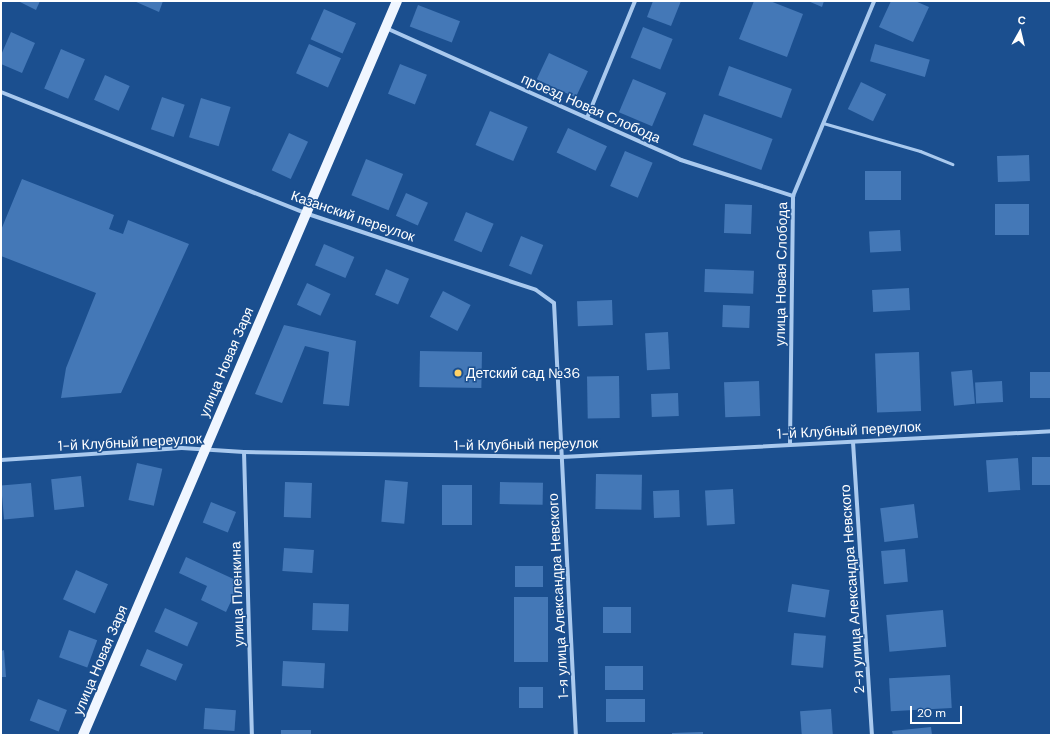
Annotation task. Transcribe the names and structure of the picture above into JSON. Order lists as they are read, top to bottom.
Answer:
{
  "streets": {
    "main road": ["улица Новая Заря"],
    "street": [
      "проезд Новая Слобода",
      "Казанский переулок",
      "улица Новая Слобода",
      "1-й Клубный переулок",
      "2-я улица Александра Невского",
      "улица Пленкина",
      "1-я улица Александра Невского"
    ]
  },
  "crossings": [
    ["проезд Новая Слобода", "улица Новая Слобода"],
    ["проезд Новая Слобода", "улица Новая Заря"],
    ["Казанский переулок", "улица Новая Заря"],
    ["Казанский переулок", "1-й Клубный переулок"],
    ["Казанский переулок", "1-я улица Александра Невского"],
    ["улица Новая Слобода", "1-й Клубный переулок"],
    ["улица Новая Заря", "1-й Клубный переулок"],
    ["1-й Клубный переулок", "2-я улица Александра Невского"],
    ["1-й Клубный переулок", "улица Пленкина"],
    ["1-й Клубный переулок", "1-я улица Александра Невского"]
  ],
  "places": ["Детский сад №36"],
  "scale_bar": "20 m",
  "north": "top"
}
